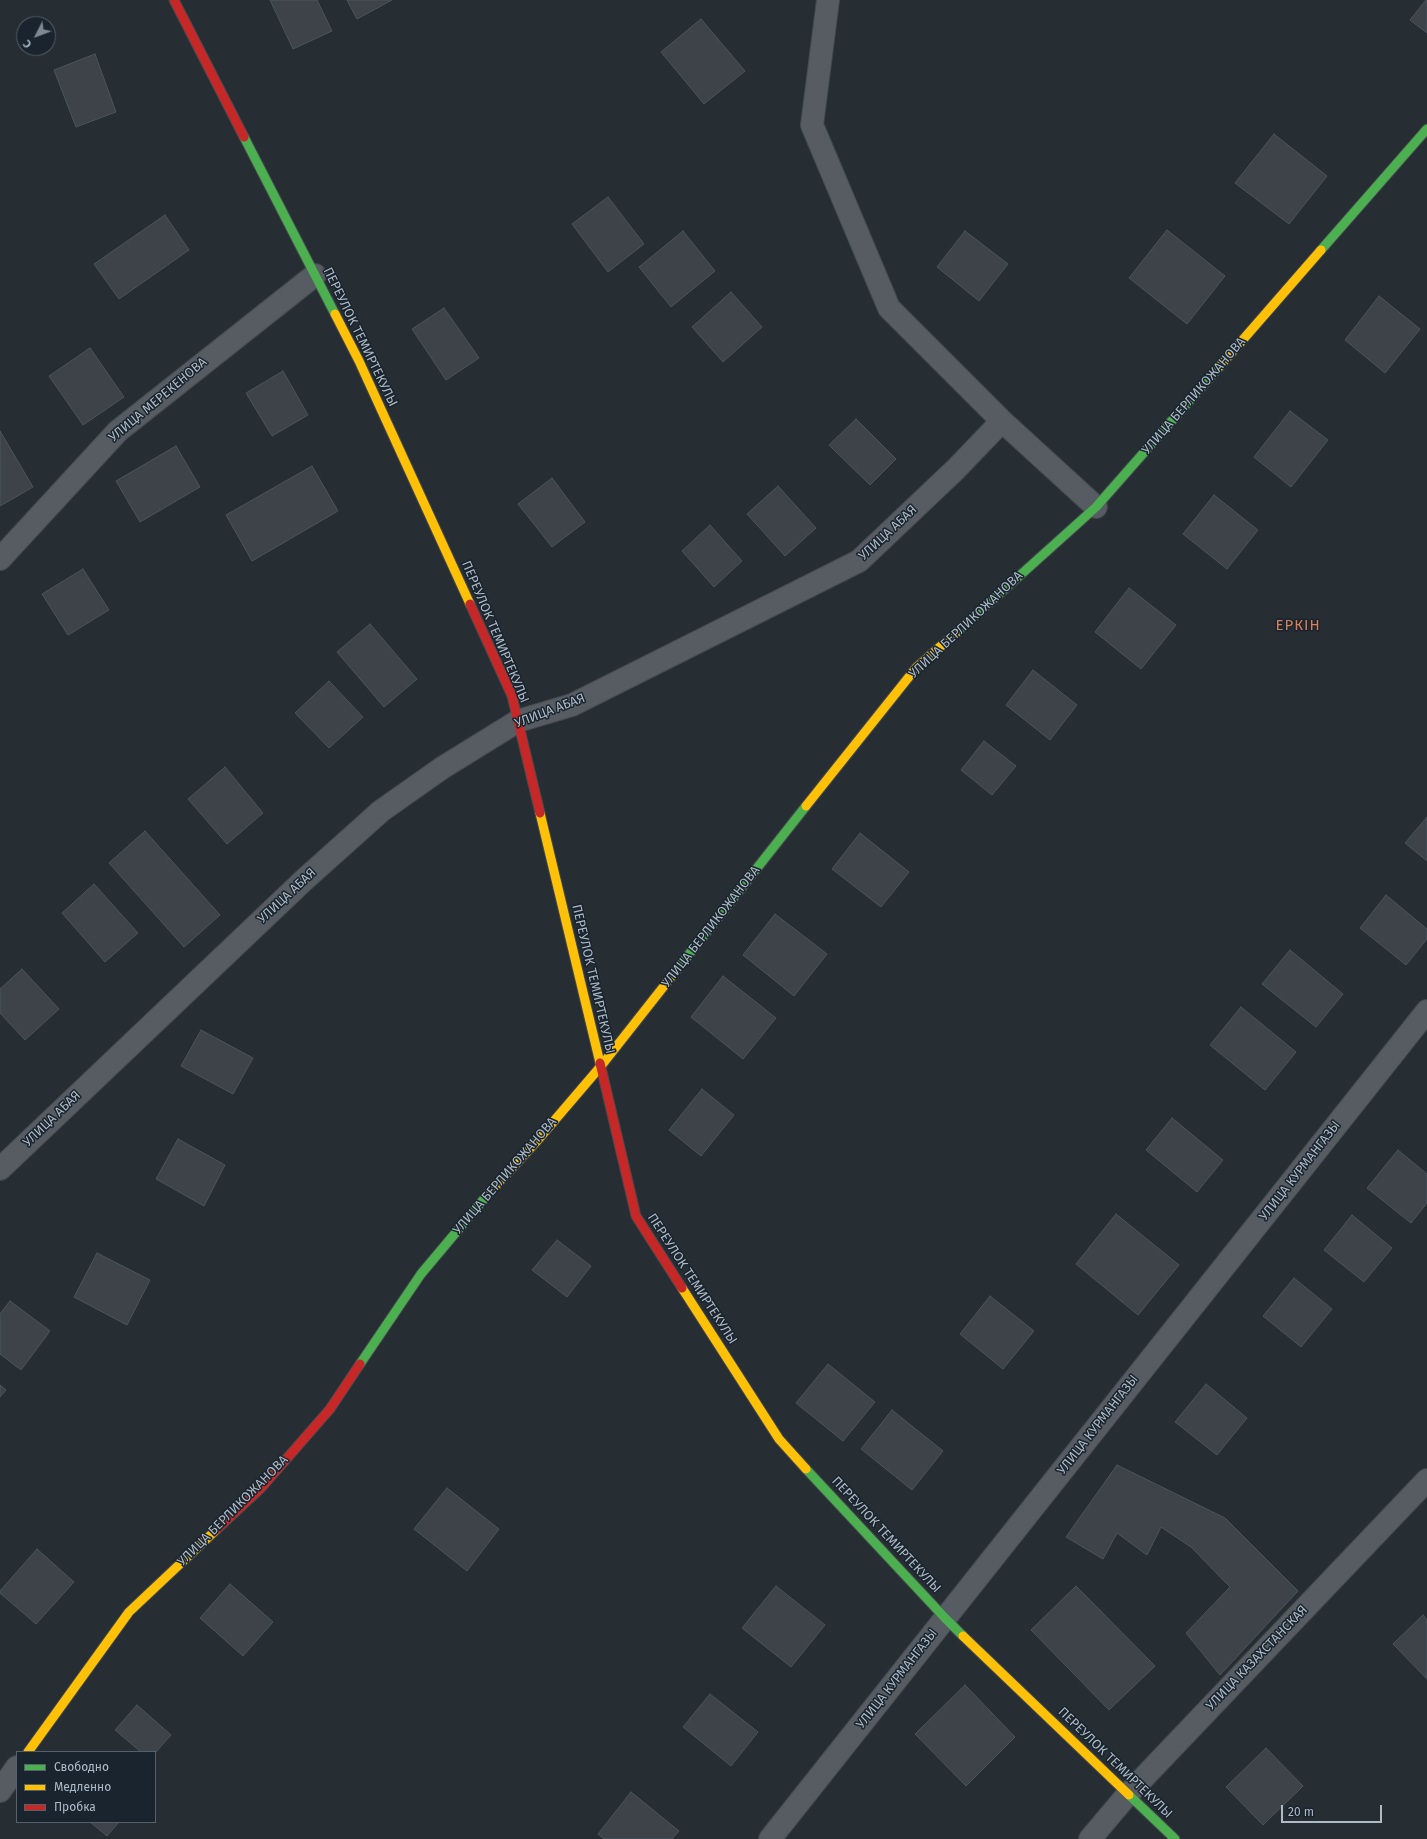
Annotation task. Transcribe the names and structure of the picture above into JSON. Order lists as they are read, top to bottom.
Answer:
{
  "streets": {
    "street": [
      "ПЕРЕУЛОК ТЕМИРТЕКУЛЫ",
      "УЛИЦА БЕРЛИКОЖАНОВА",
      "УЛИЦА МЕРЕКЕНОВА",
      "УЛИЦА АБАЯ",
      "УЛИЦА КУРМАНГАЗЫ",
      "УЛИЦА КАЗАХСТАНСКАЯ"
    ]
  },
  "crossings": [
    ["ПЕРЕУЛОК ТЕМИРТЕКУЛЫ", "УЛИЦА БЕРЛИКОЖАНОВА"],
    ["ПЕРЕУЛОК ТЕМИРТЕКУЛЫ", "УЛИЦА МЕРЕКЕНОВА"],
    ["ПЕРЕУЛОК ТЕМИРТЕКУЛЫ", "УЛИЦА АБАЯ"],
    ["ПЕРЕУЛОК ТЕМИРТЕКУЛЫ", "УЛИЦА КУРМАНГАЗЫ"],
    ["ПЕРЕУЛОК ТЕМИРТЕКУЛЫ", "УЛИЦА КАЗАХСТАНСКАЯ"]
  ],
  "districts": ["ЕРКІН"],
  "legend": ["Свободно", "Медленно", "Пробка"],
  "scale_bar": "20 m",
  "north": "bottom left"
}
